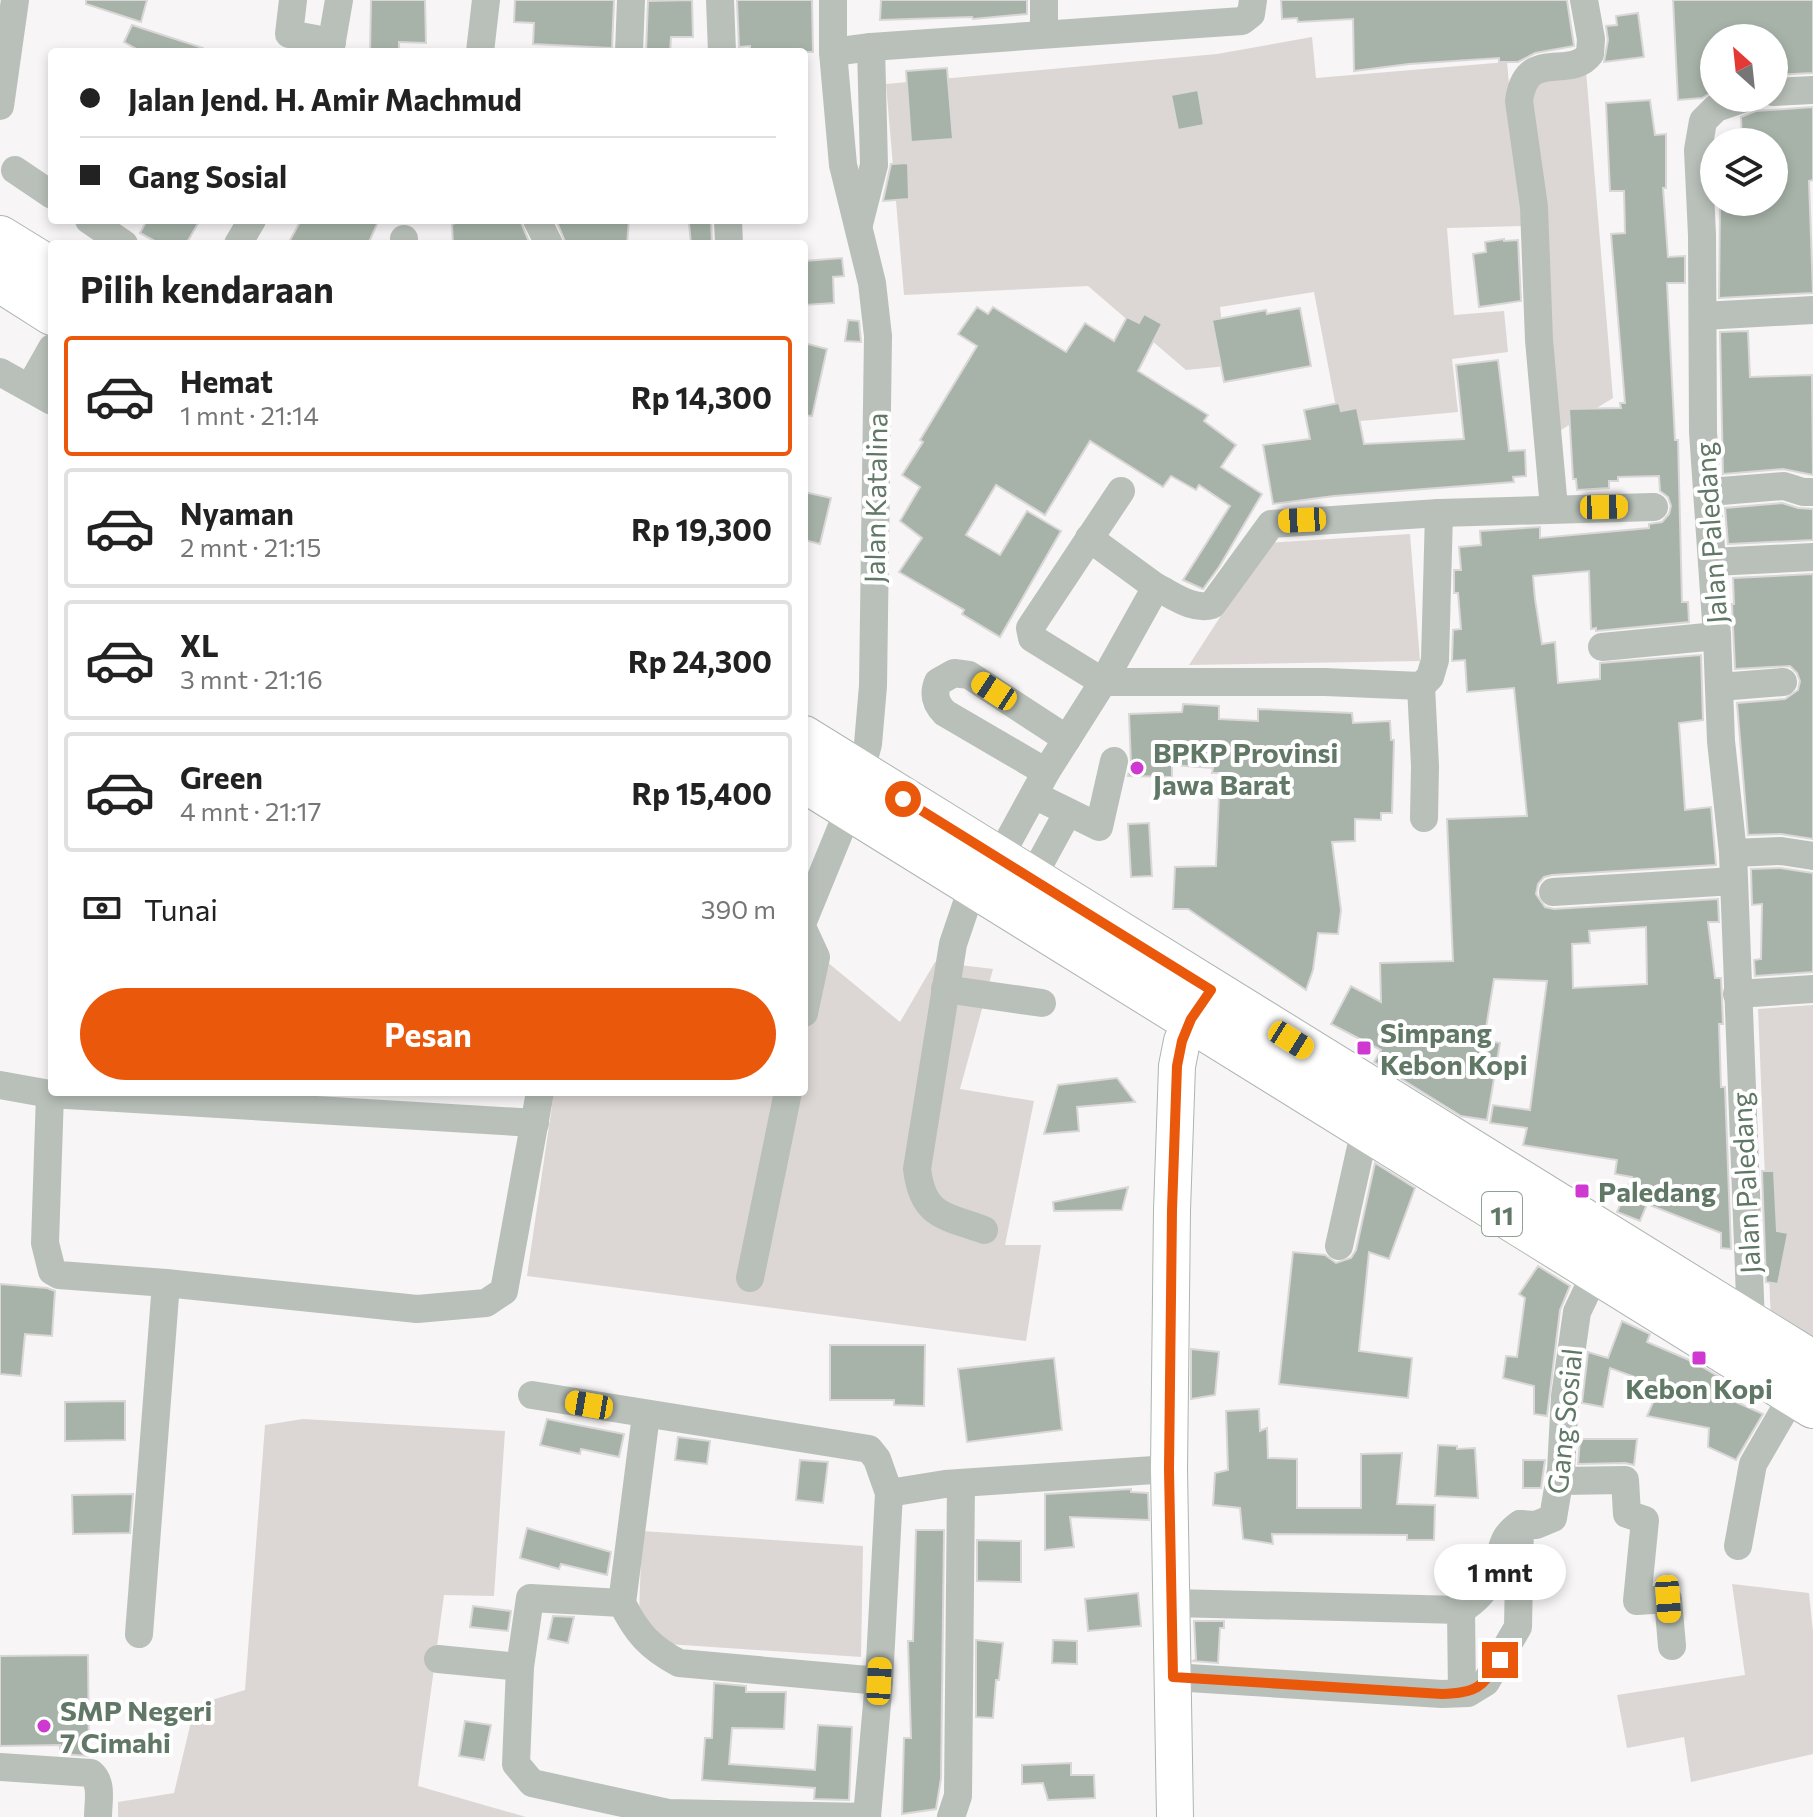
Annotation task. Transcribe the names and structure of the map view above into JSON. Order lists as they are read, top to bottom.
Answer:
{
  "streets": {
    "highway": ["11"],
    "street": ["Jalan Katalina", "Jalan Paledang", "Gang Sosial"]
  },
  "crossings": [
    ["Jalan Katalina", "11"],
    ["Jalan Paledang", "11"],
    ["11", "Gang Sosial"]
  ],
  "places": {
    "other": ["BPKP Provinsi Jawa Barat", "SMP Negeri 7 Cimahi"],
    "transit": ["Simpang Kebon Kopi", "Paledang", "Kebon Kopi"]
  },
  "north": "top left",
  "page": {
    "banner": ["Jalan Jend. H. Amir Machmud", "Gang Sosial"],
    "heading": "Pilih kendaraan",
    "list": [
      {
        "name": "Hemat",
        "note": "1 mnt · 21:14",
        "value": "Rp 14,300"
      },
      {
        "name": "Nyaman",
        "note": "2 mnt · 21:15",
        "value": "Rp 19,300"
      },
      {
        "name": "XL",
        "note": "3 mnt · 21:16",
        "value": "Rp 24,300"
      },
      {
        "name": "Green",
        "note": "4 mnt · 21:17",
        "value": "Rp 15,400"
      }
    ],
    "pay": ["Tunai", "390 m"],
    "buttons": "Pesan",
    "bubble": "1 mnt"
  }
}
